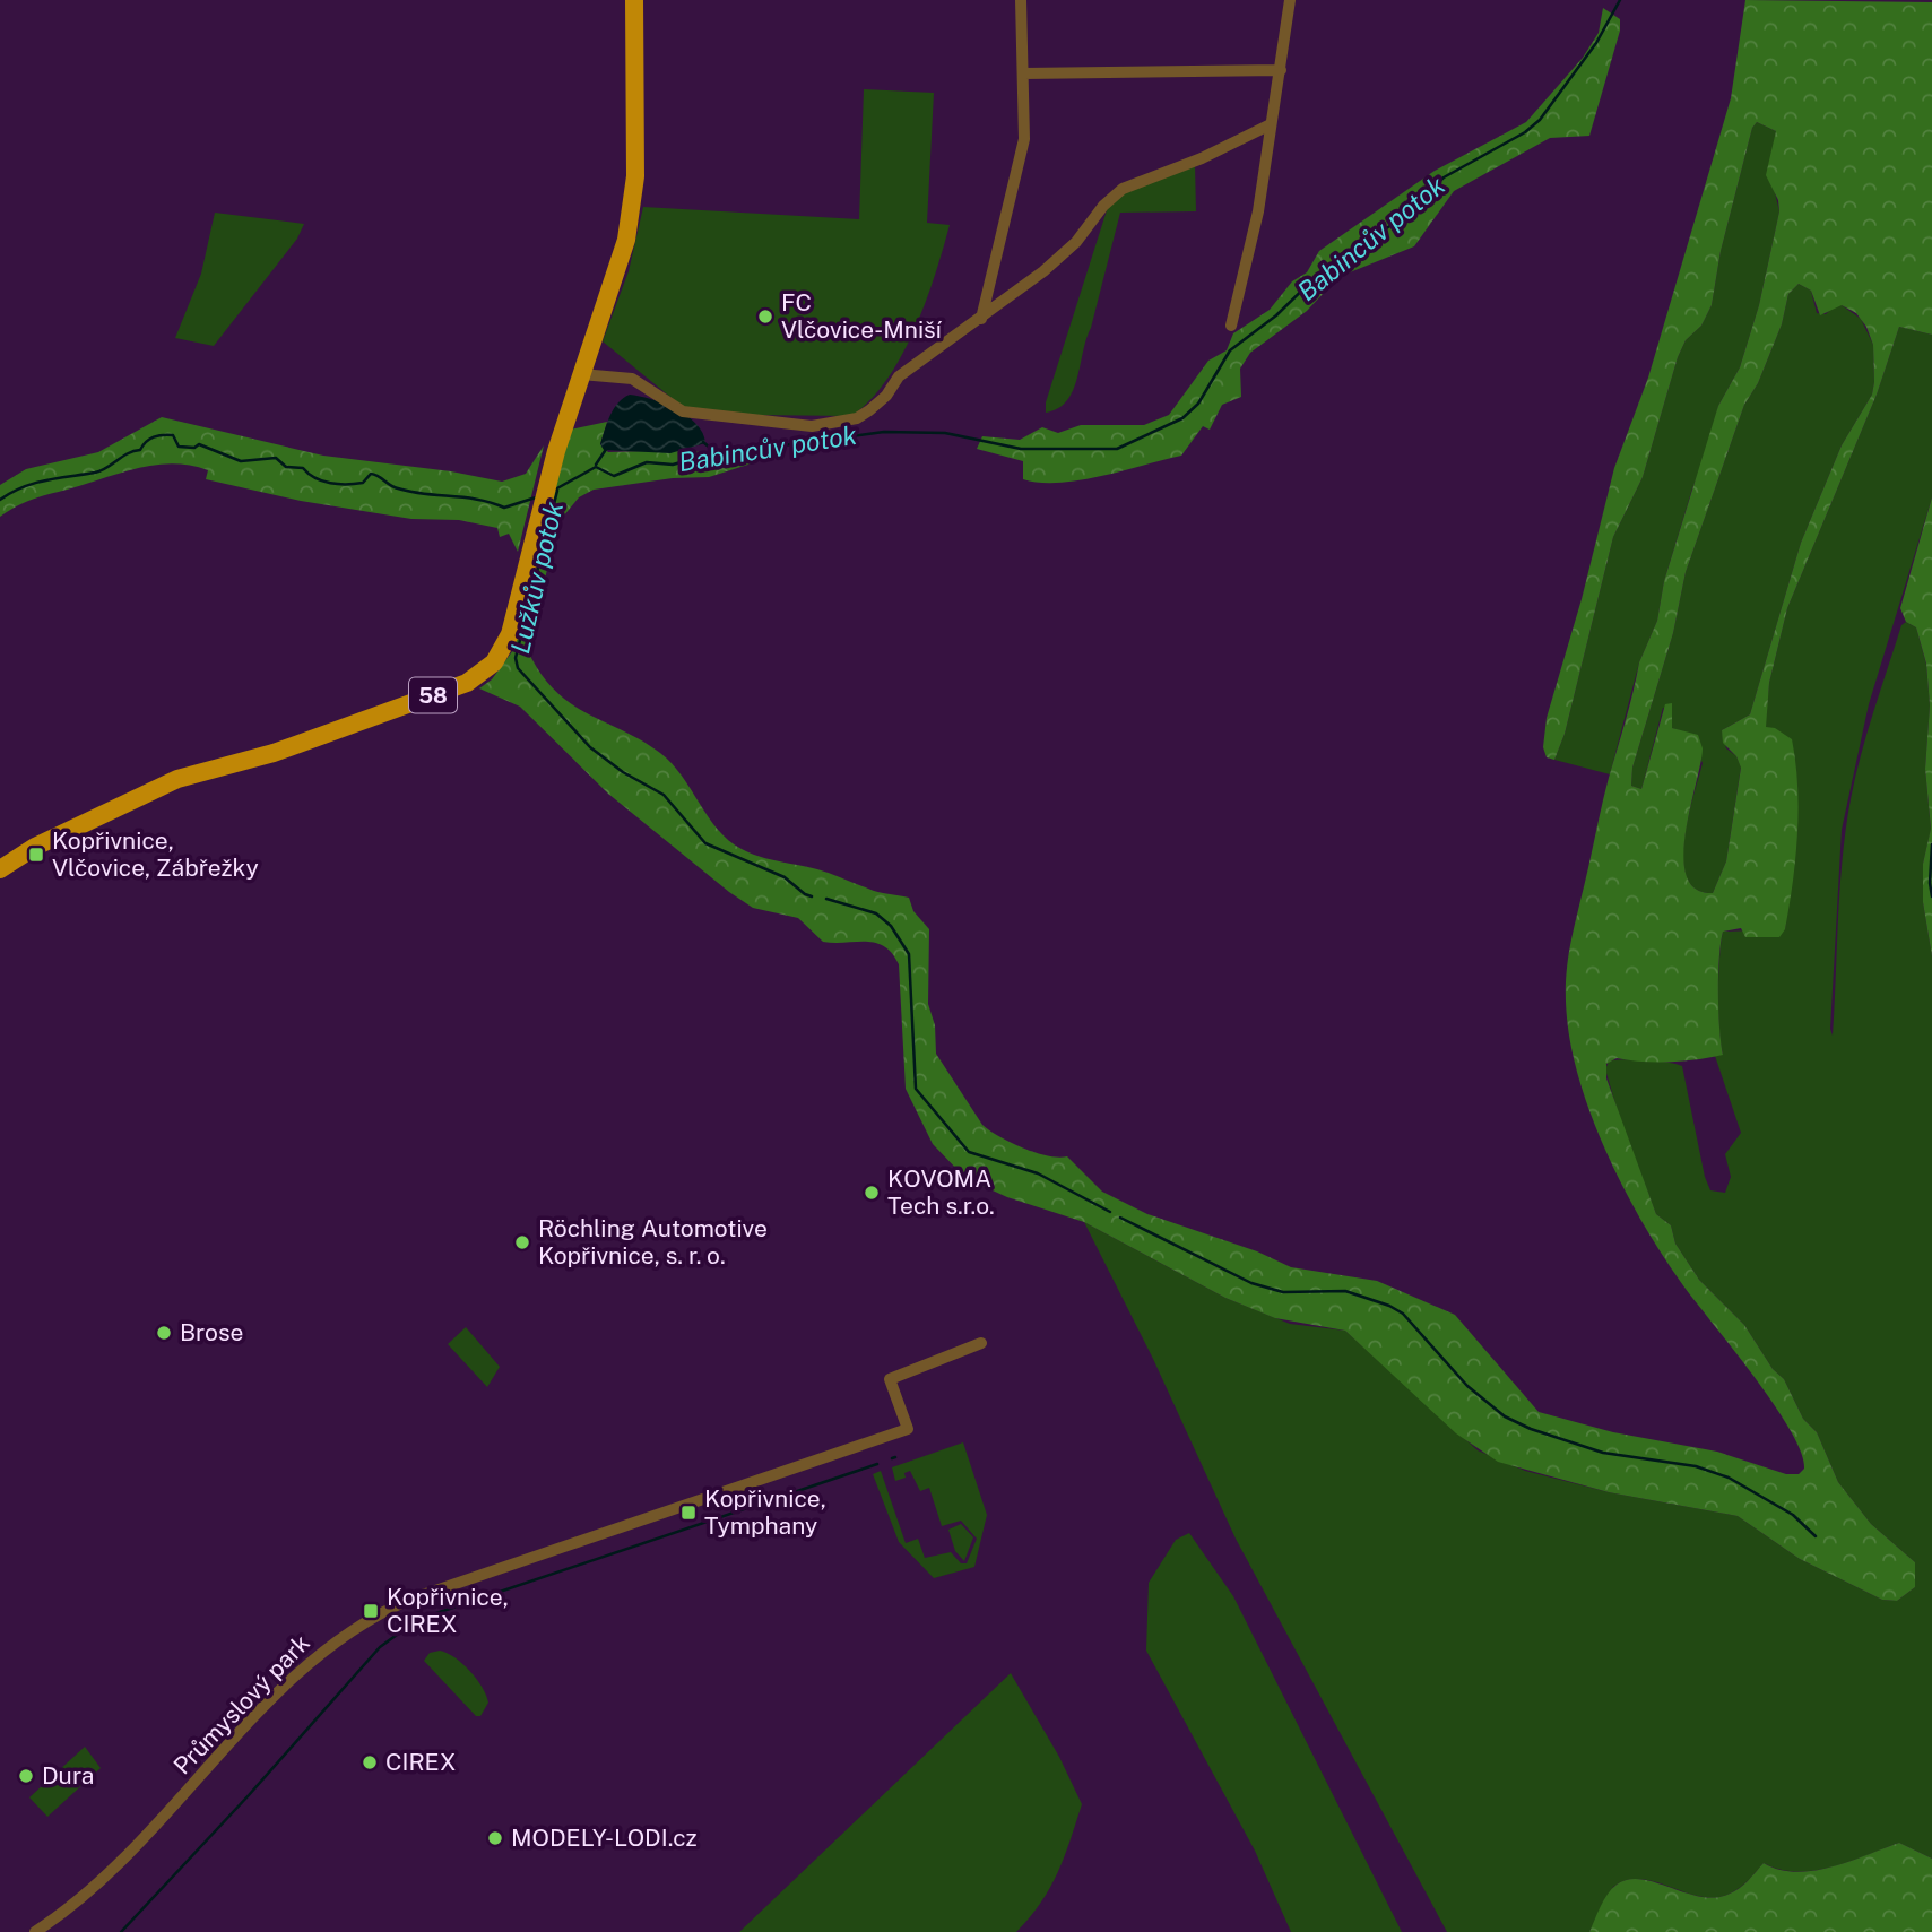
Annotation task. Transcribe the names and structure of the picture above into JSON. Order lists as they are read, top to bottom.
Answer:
{
  "streets": {
    "main road": ["58"],
    "street": ["Průmyslový park"]
  },
  "water": ["Babincův potok", "Lužkův potok"],
  "places": {
    "other": [
      "FC Vlčovice-Mniší",
      "KOVOMA Tech s.r.o.",
      "Röchling Automotive Kopřivnice, s. r. o.",
      "Brose",
      "CIREX",
      "Dura",
      "MODELY-LODI.cz"
    ],
    "transit": ["Kopřivnice, Vlčovice, Zábřežky", "Kopřivnice, Tymphany", "Kopřivnice, CIREX"]
  }
}
